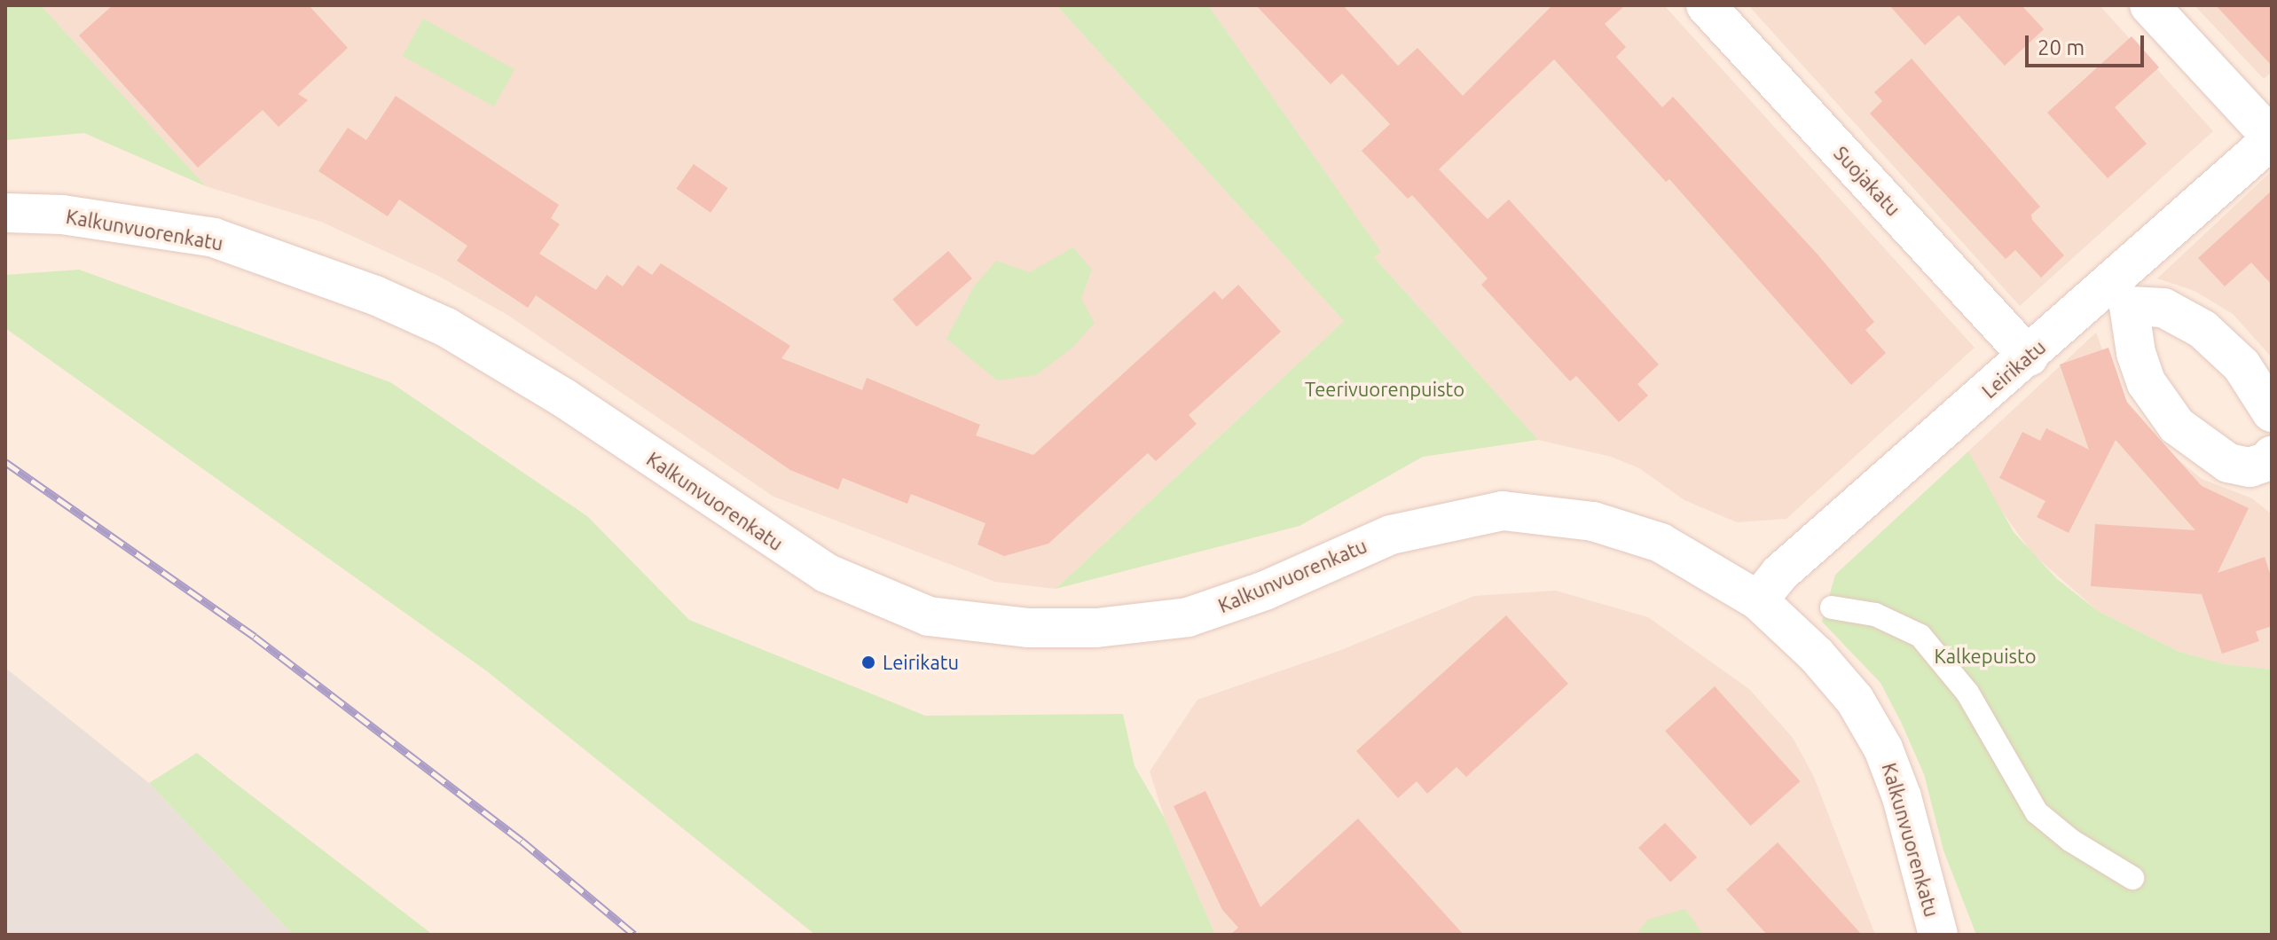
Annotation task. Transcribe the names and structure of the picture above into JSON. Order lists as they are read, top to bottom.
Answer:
{
  "streets": {
    "street": ["Suojakatu", "Kalkunvuorenkatu", "Leirikatu"]
  },
  "crossings": [
    ["Suojakatu", "Leirikatu"],
    ["Kalkunvuorenkatu", "Leirikatu"]
  ],
  "parks": ["Teerivuorenpuisto", "Kalkepuisto"],
  "places": ["Leirikatu"],
  "scale_bar": "20 m"
}
